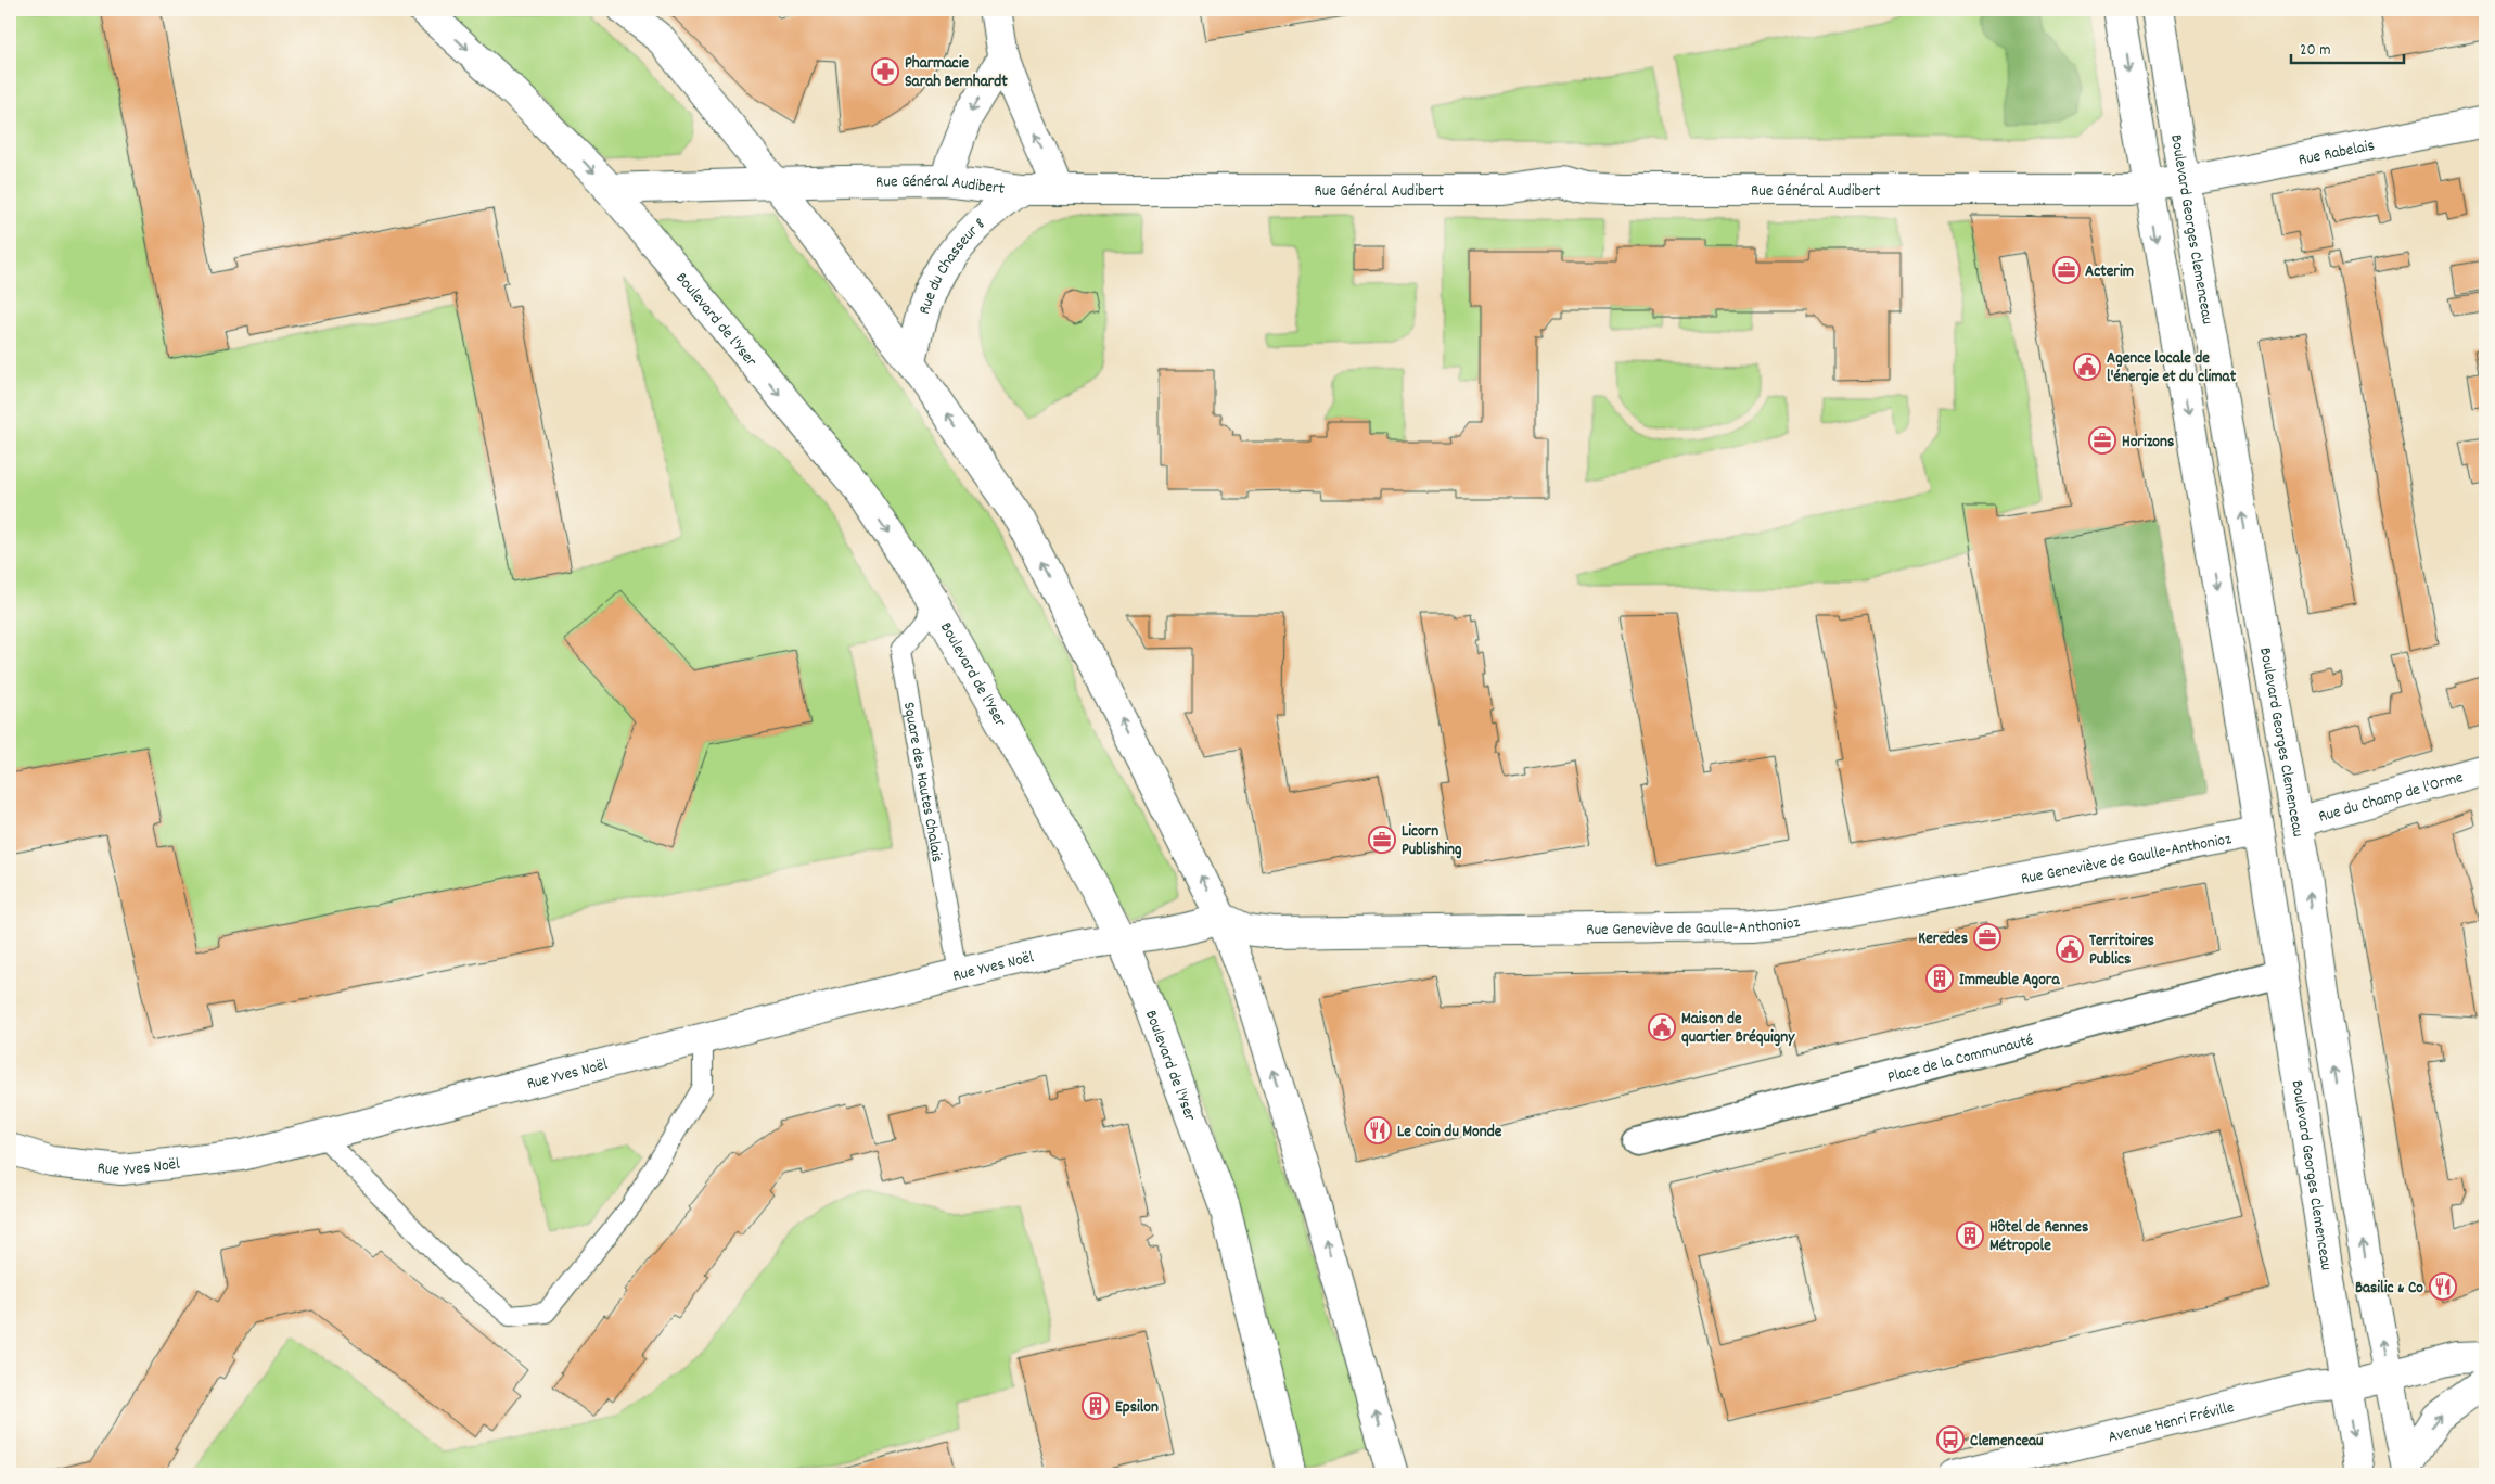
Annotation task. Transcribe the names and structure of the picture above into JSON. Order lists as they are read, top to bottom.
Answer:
{
  "streets": {
    "main road": [
      "Rue Rabelais",
      "Rue Général Audibert",
      "Boulevard Georges Clemenceau",
      "Rue du Chasseur 8",
      "Boulevard de l'Yser",
      "Rue du Champ de l'Orme",
      "Rue Geneviève de Gaulle-Anthonioz",
      "Rue Yves Noël",
      "Avenue Henri Fréville"
    ],
    "street": ["Place de la Communauté"],
    "lane": ["Square des Hautes Chalais"]
  },
  "crossings": [
    ["Rue Rabelais", "Rue Général Audibert"],
    ["Rue Rabelais", "Boulevard Georges Clemenceau"],
    ["Rue Général Audibert", "Boulevard Georges Clemenceau"],
    ["Rue Général Audibert", "Rue du Chasseur 8"],
    ["Rue Général Audibert", "Boulevard de l'Yser"],
    ["Boulevard Georges Clemenceau", "Rue du Champ de l'Orme"],
    ["Boulevard Georges Clemenceau", "Rue Geneviève de Gaulle-Anthonioz"],
    ["Boulevard Georges Clemenceau", "Place de la Communauté"],
    ["Boulevard Georges Clemenceau", "Avenue Henri Fréville"],
    ["Boulevard de l'Yser", "Square des Hautes Chalais"],
    ["Boulevard de l'Yser", "Rue Yves Noël"],
    ["Square des Hautes Chalais", "Rue Yves Noël"]
  ],
  "places": {
    "pharmacy": ["Pharmacie Sarah Bernhardt"],
    "office": [
      "Acterim",
      "Horizons",
      "Licorn Publishing",
      "Keredes"
    ],
    "public building": ["Agence locale de l'énergie et du climat", "Territoires Publics", "Maison de quartier Bréquigny"],
    "building": ["Immeuble Agora", "Hôtel de Rennes Métropole", "Epsilon"],
    "restaurant": ["Le Coin du Monde", "Basilic & Co"],
    "bus stop": ["Clemenceau"]
  },
  "scale_bar": "20 m"
}
